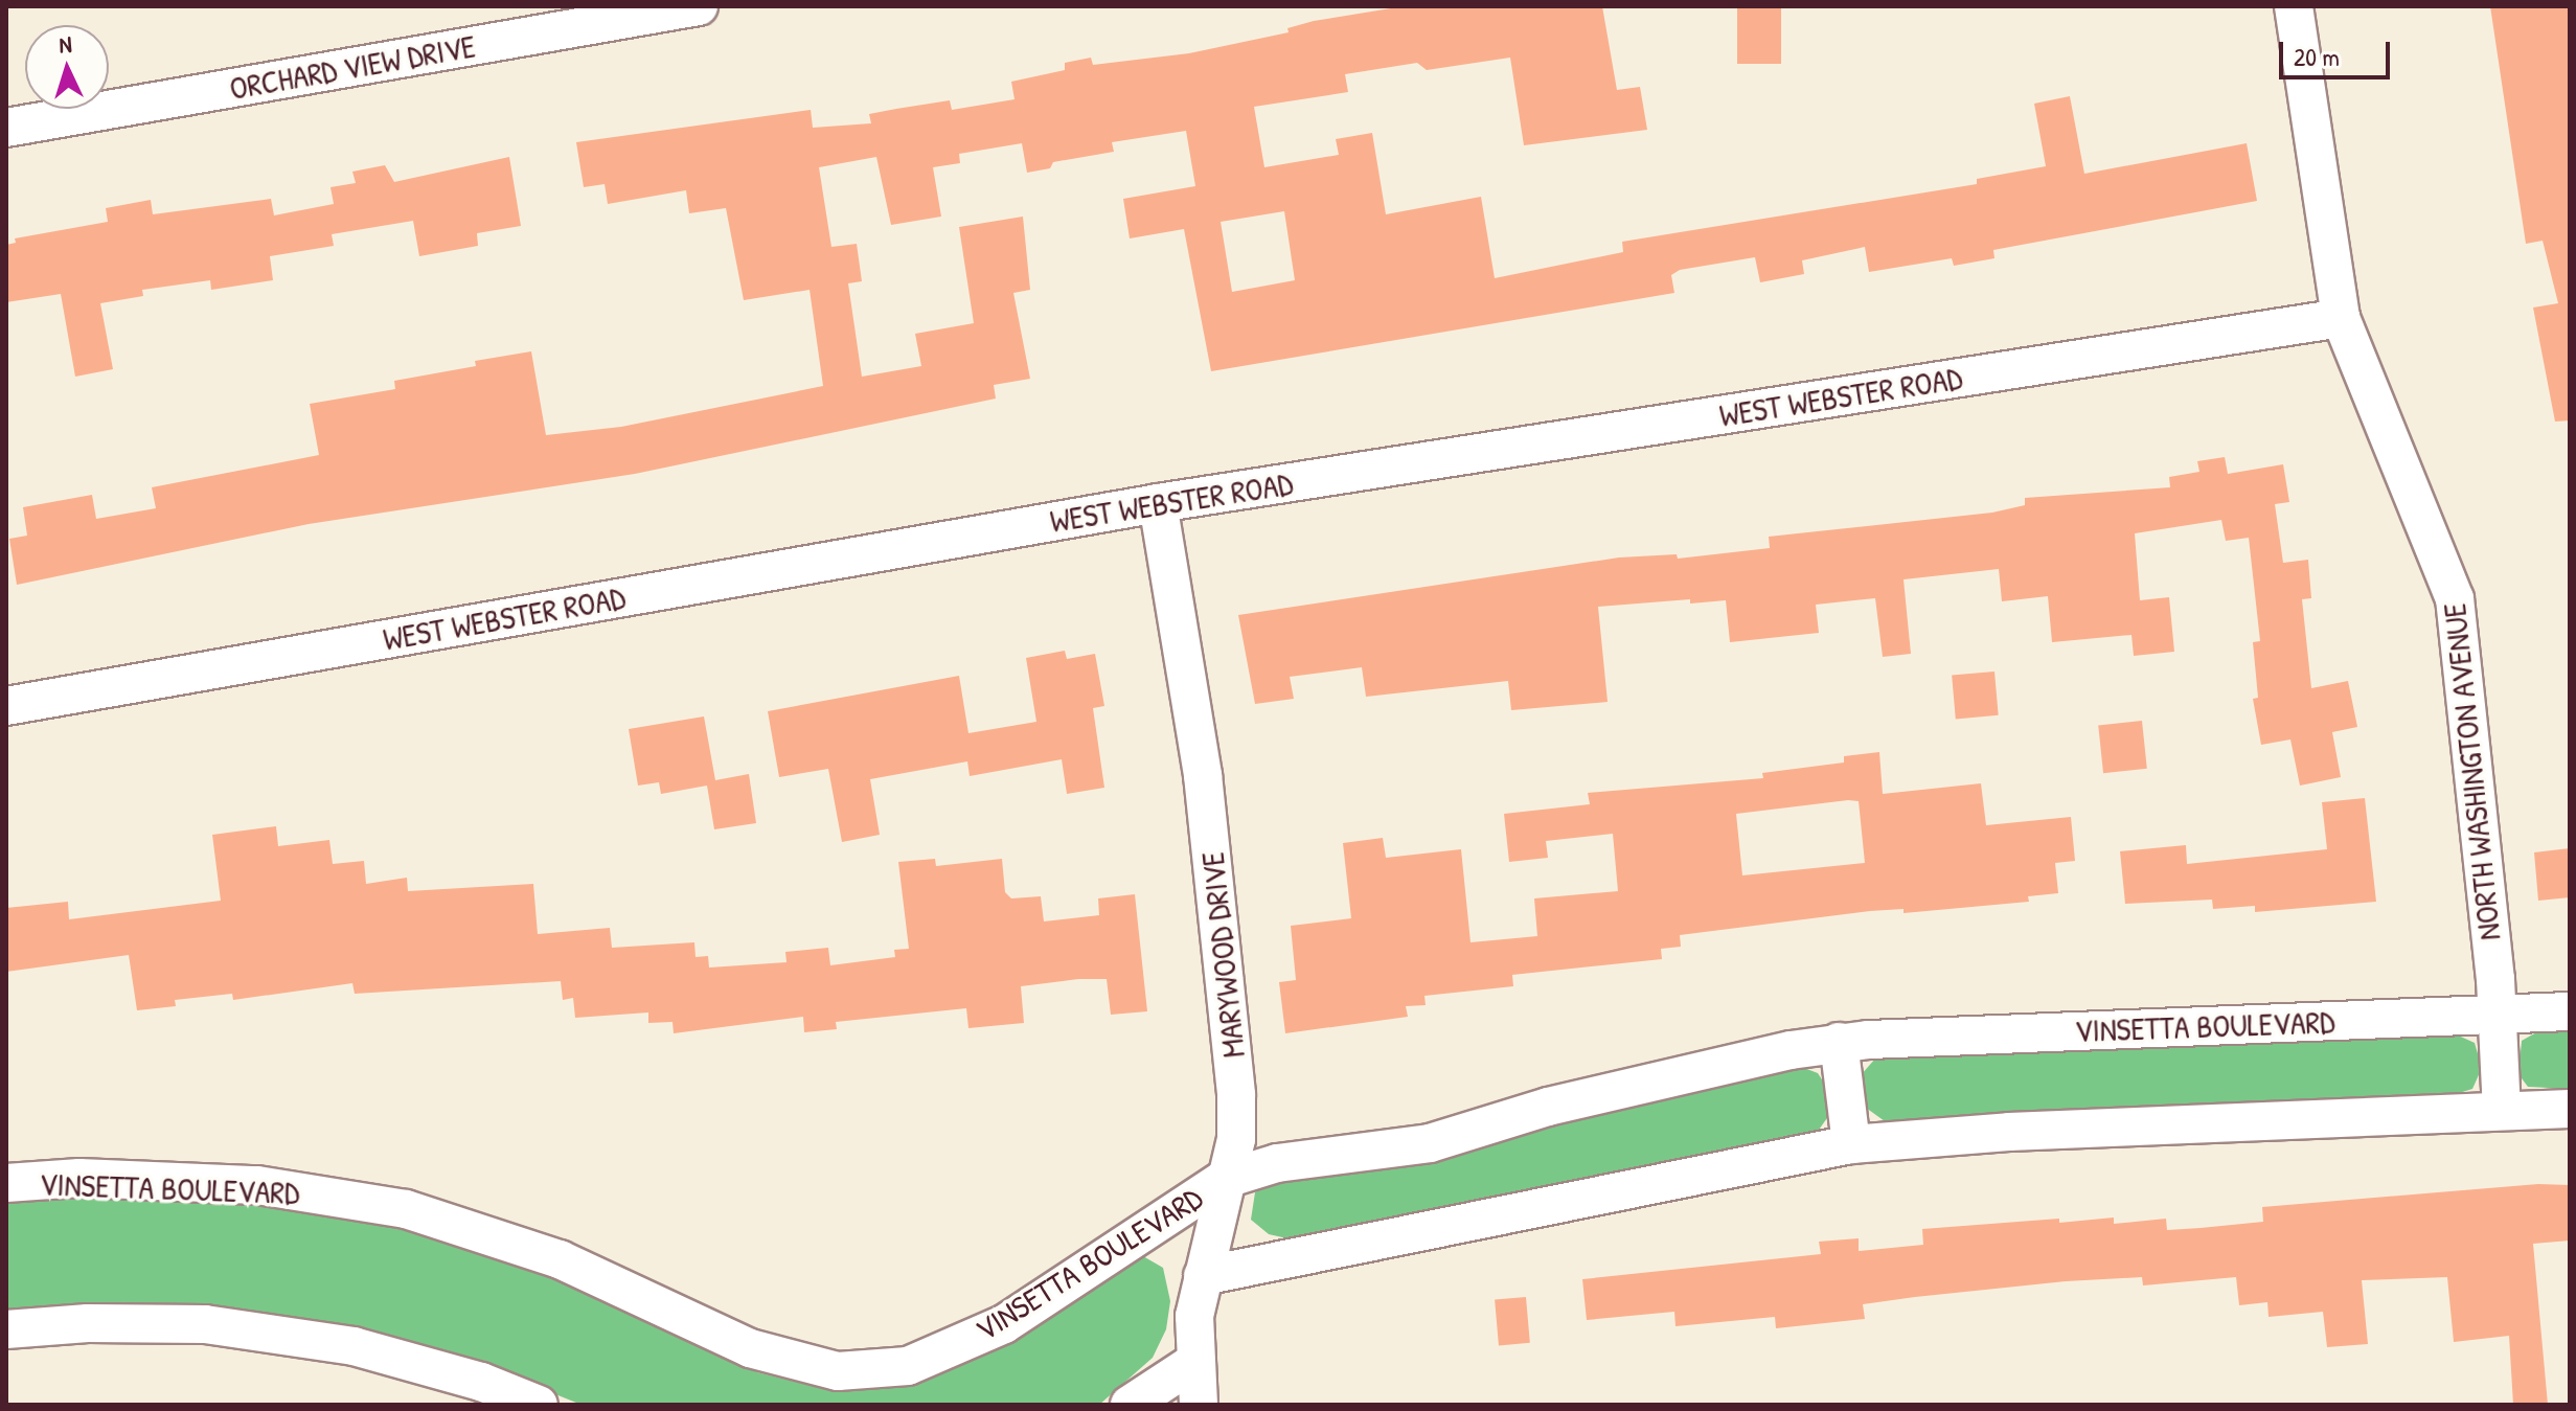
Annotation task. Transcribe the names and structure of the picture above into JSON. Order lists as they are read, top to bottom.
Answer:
{
  "streets": {
    "street": [
      "ORCHARD VIEW DRIVE",
      "WEST WEBSTER ROAD",
      "NORTH WASHINGTON AVENUE",
      "MARYWOOD DRIVE",
      "VINSETTA BOULEVARD"
    ]
  },
  "crossings": [
    ["WEST WEBSTER ROAD", "NORTH WASHINGTON AVENUE"],
    ["WEST WEBSTER ROAD", "MARYWOOD DRIVE"],
    ["NORTH WASHINGTON AVENUE", "VINSETTA BOULEVARD"],
    ["MARYWOOD DRIVE", "VINSETTA BOULEVARD"]
  ],
  "scale_bar": "20 m",
  "north": "top"
}
